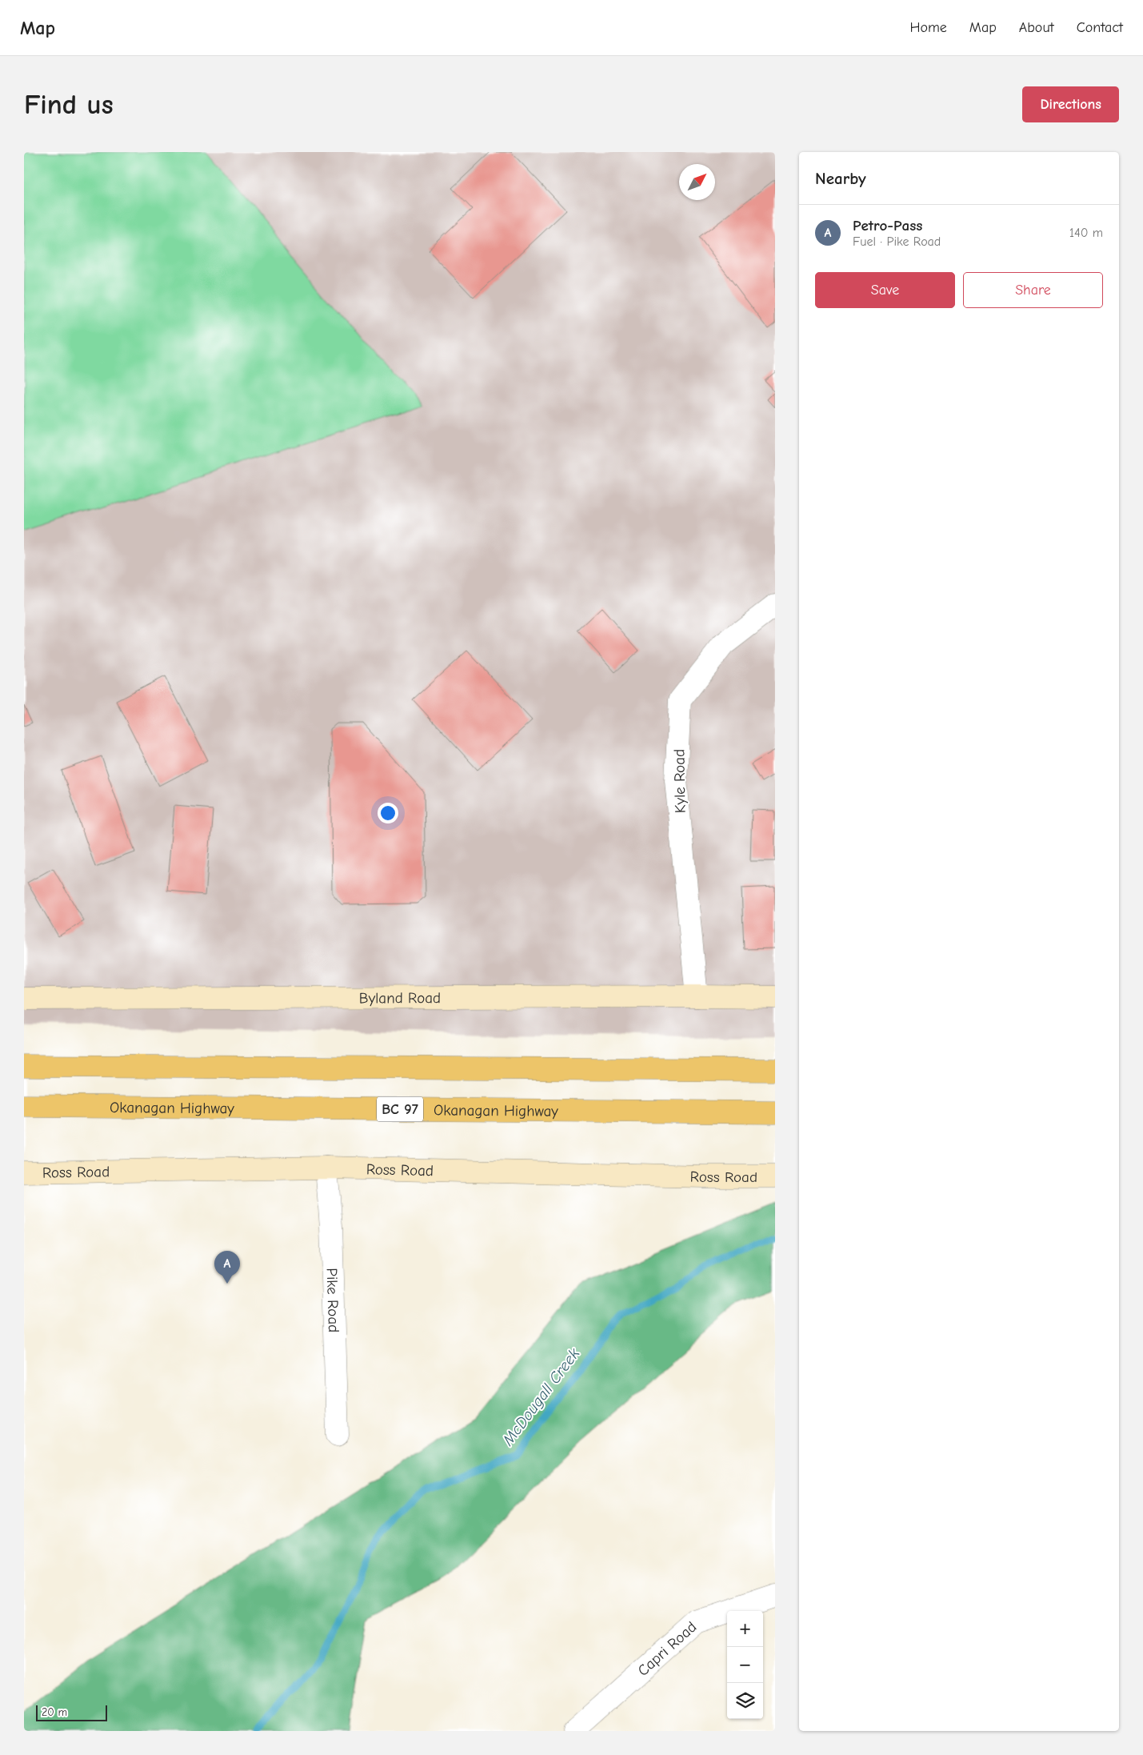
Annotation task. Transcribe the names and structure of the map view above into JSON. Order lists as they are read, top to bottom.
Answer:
{
  "streets": {
    "highway": ["Okanagan Highway", "BC 97"],
    "street": [
      "Kyle Road",
      "Byland Road",
      "Ross Road",
      "Pike Road",
      "Capri Road"
    ]
  },
  "crossings": [
    ["Kyle Road", "Byland Road"],
    ["Ross Road", "Pike Road"]
  ],
  "water": ["McDougall Creek"],
  "scale_bar": "20 m",
  "north": "top right",
  "page": {
    "header": "Map",
    "nav": [
      "Home",
      "Map",
      "About",
      "Contact"
    ],
    "buttons": [
      "Directions",
      ["Save", "Share"]
    ],
    "title": "Find us",
    "heading": "Nearby",
    "list": [
      {
        "mark": "A",
        "name": "Petro-Pass",
        "note": "Fuel · Pike Road",
        "value": "140 m"
      }
    ],
    "pins": "A",
    "map_buttons": ["+", "−"],
    "scale": "20 m"
  }
}
